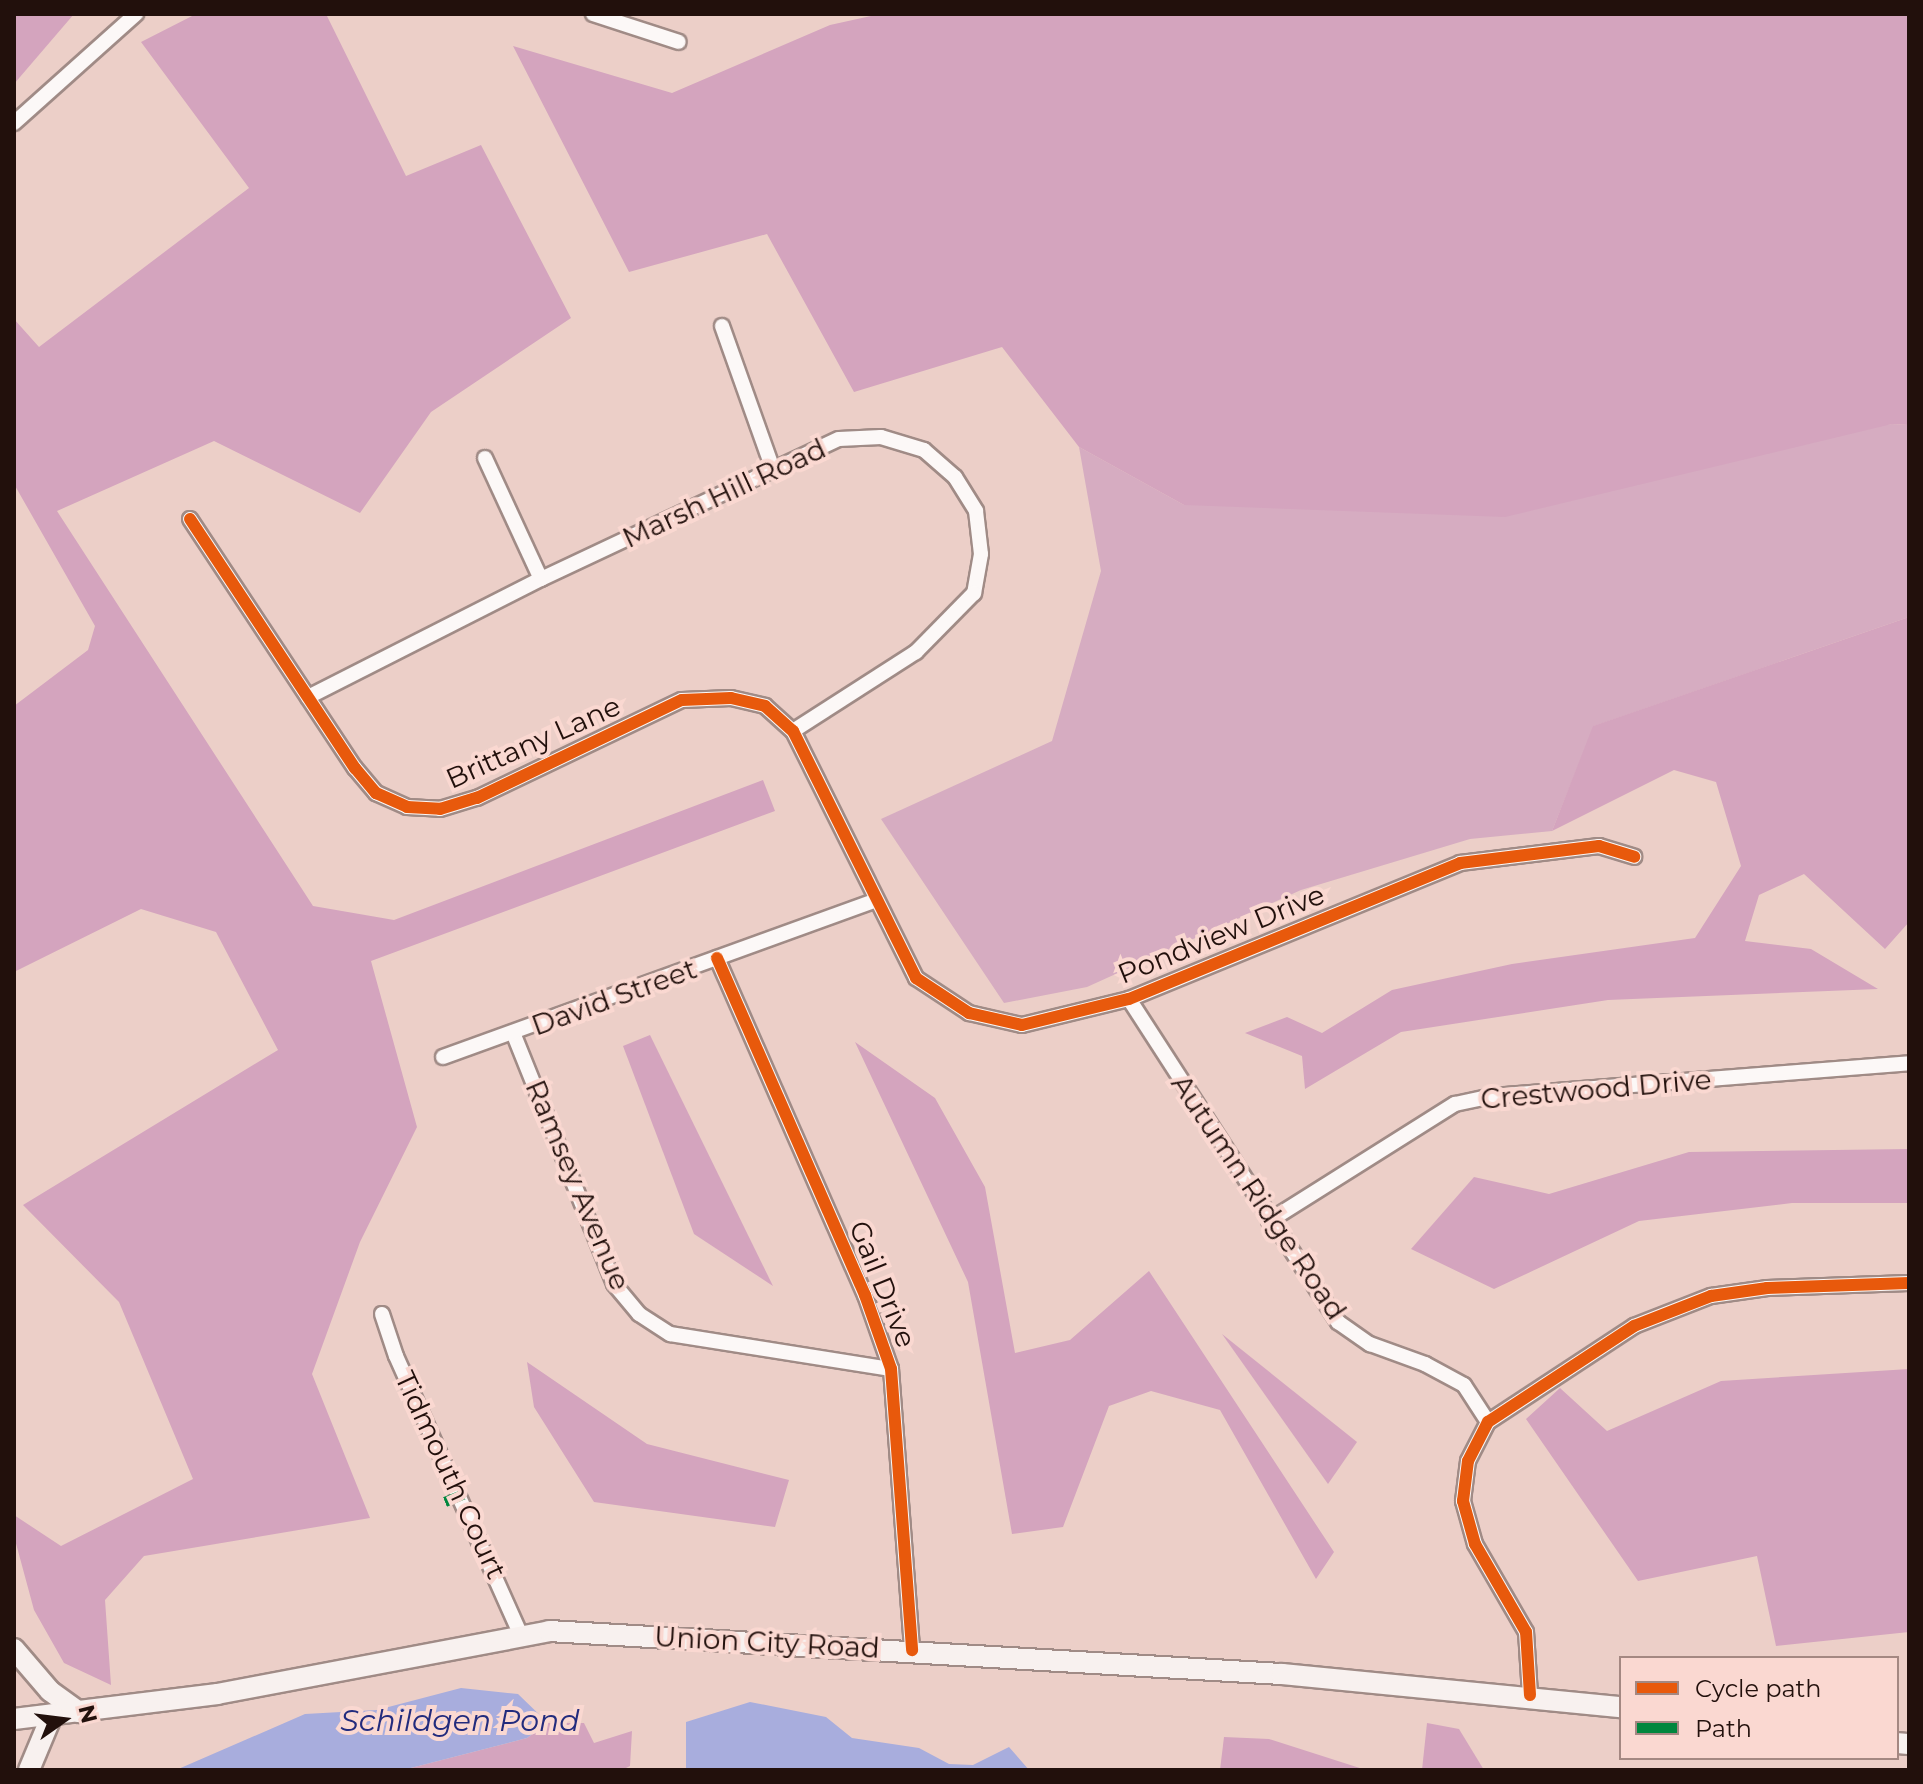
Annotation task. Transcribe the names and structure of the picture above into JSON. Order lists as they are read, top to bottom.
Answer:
{
  "streets": {
    "main road": ["Union City Road"],
    "street": [
      "Marsh Hill Road",
      "Brittany Lane",
      "Pondview Drive",
      "David Street",
      "Crestwood Drive",
      "Ramsey Avenue",
      "Autumn Ridge Road",
      "Gail Drive",
      "Tidmouth Court"
    ]
  },
  "crossings": [
    ["Marsh Hill Road", "Brittany Lane"],
    ["Brittany Lane", "Pondview Drive"],
    ["Brittany Lane", "David Street"],
    ["Pondview Drive", "David Street"],
    ["Pondview Drive", "Autumn Ridge Road"],
    ["David Street", "Ramsey Avenue"],
    ["David Street", "Gail Drive"],
    ["Crestwood Drive", "Autumn Ridge Road"],
    ["Ramsey Avenue", "Gail Drive"],
    ["Gail Drive", "Union City Road"],
    ["Tidmouth Court", "Union City Road"]
  ],
  "water": ["Schildgen Pond"],
  "legend": ["Cycle path", "Path"],
  "north": "right"
}
